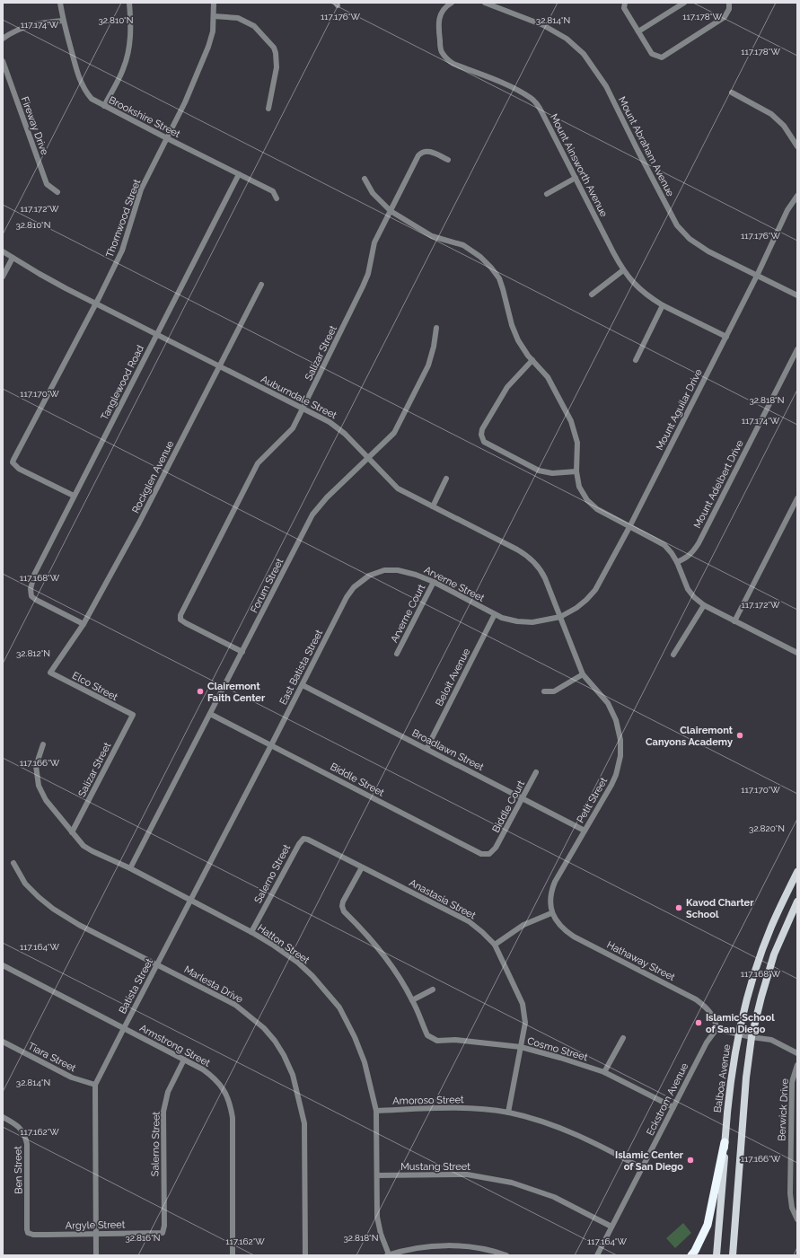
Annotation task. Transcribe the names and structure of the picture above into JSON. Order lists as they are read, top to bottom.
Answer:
{
  "streets": {
    "main road": ["Balboa Avenue"],
    "street": [
      "Brookshire Street",
      "Fireway Drive",
      "Mount Abraham Avenue",
      "Mount Ainsworth Avenue",
      "Thornwood Street",
      "Salizar Street",
      "Tanglewood Road",
      "Auburndale Street",
      "Mount Aguilar Drive",
      "Rockglen Avenue",
      "Mount Adelbert Drive",
      "Arverne Street",
      "Forum Street",
      "Arverne Court",
      "East Batista Street",
      "Beloit Avenue",
      "Elco Street",
      "Broadlawn Street",
      "Biddle Street",
      "Petit Street",
      "Biddle Court",
      "Salerno Street",
      "Anastasia Street",
      "Hatton Street",
      "Hathaway Street",
      "Marlesta Drive",
      "Batista Street",
      "Armstrong Street",
      "Cosmo Street",
      "Tiara Street",
      "Eckstrom Avenue",
      "Amoroso Street",
      "Berwick Drive",
      "Mustang Street",
      "Ben Street",
      "Argyle Street"
    ]
  },
  "crossings": [
    ["Brookshire Street", "Thornwood Street"],
    ["Brookshire Street", "Tanglewood Road"],
    ["Mount Abraham Avenue", "Mount Aguilar Drive"],
    ["Mount Ainsworth Avenue", "Mount Aguilar Drive"],
    ["Thornwood Street", "Tanglewood Road"],
    ["Thornwood Street", "Auburndale Street"],
    ["Salizar Street", "Auburndale Street"],
    ["Salizar Street", "Forum Street"],
    ["Salizar Street", "Elco Street"],
    ["Salizar Street", "Hatton Street"],
    ["Tanglewood Road", "Auburndale Street"],
    ["Tanglewood Road", "Rockglen Avenue"],
    ["Auburndale Street", "Mount Aguilar Drive"],
    ["Auburndale Street", "Rockglen Avenue"],
    ["Auburndale Street", "Arverne Street"],
    ["Auburndale Street", "Forum Street"],
    ["Auburndale Street", "Petit Street"],
    ["Mount Aguilar Drive", "Arverne Street"],
    ["Mount Aguilar Drive", "Petit Street"],
    ["Rockglen Avenue", "Elco Street"],
    ["Arverne Street", "Arverne Court"],
    ["Arverne Street", "East Batista Street"],
    ["Arverne Street", "Beloit Avenue"],
    ["Arverne Street", "Petit Street"],
    ["Forum Street", "Biddle Street"],
    ["Forum Street", "Hatton Street"],
    ["East Batista Street", "Broadlawn Street"],
    ["East Batista Street", "Biddle Street"],
    ["East Batista Street", "Batista Street"],
    ["Beloit Avenue", "Broadlawn Street"],
    ["Broadlawn Street", "Petit Street"],
    ["Broadlawn Street", "Biddle Court"],
    ["Biddle Street", "Biddle Court"],
    ["Biddle Street", "Batista Street"],
    ["Petit Street", "Hathaway Street"],
    ["Salerno Street", "Anastasia Street"],
    ["Salerno Street", "Hatton Street"],
    ["Salerno Street", "Armstrong Street"],
    ["Salerno Street", "Argyle Street"],
    ["Anastasia Street", "Cosmo Street"],
    ["Anastasia Street", "Amoroso Street"],
    ["Hatton Street", "Batista Street"],
    ["Hatton Street", "Amoroso Street"],
    ["Hatton Street", "Mustang Street"],
    ["Hathaway Street", "Eckstrom Avenue"],
    ["Marlesta Drive", "Batista Street"],
    ["Batista Street", "Armstrong Street"],
    ["Batista Street", "Tiara Street"],
    ["Batista Street", "Argyle Street"],
    ["Cosmo Street", "Eckstrom Avenue"],
    ["Eckstrom Avenue", "Amoroso Street"],
    ["Eckstrom Avenue", "Mustang Street"],
    ["Ben Street", "Argyle Street"]
  ],
  "places": [
    "Clairemont Faith Center",
    "Clairemont Canyons Academy",
    "Kavod Charter School",
    "Islamic School of San Diego",
    "Islamic Center of San Diego"
  ],
  "coordinates": [
    "117.176°W",
    "117.178°W",
    "32.810°N",
    "32.814°N",
    "117.174°W",
    "117.172°W",
    "117.170°W",
    "32.818°N",
    "117.168°W",
    "32.812°N",
    "117.166°W",
    "32.820°N",
    "117.164°W",
    "117.162°W",
    "32.816°N"
  ]
}
